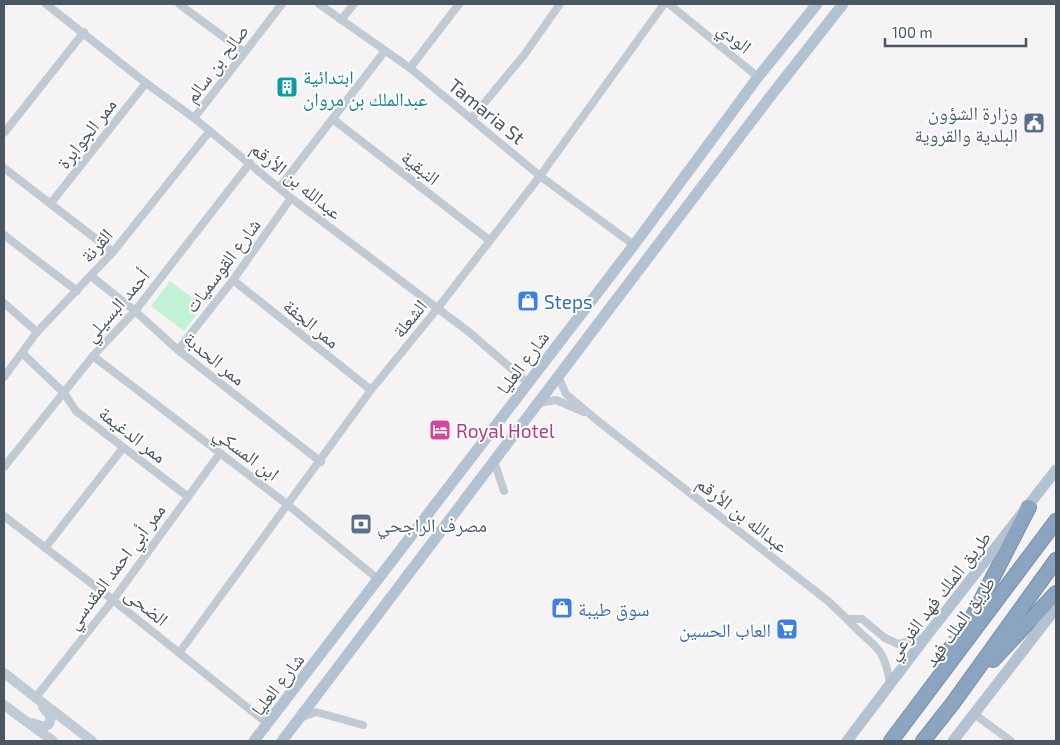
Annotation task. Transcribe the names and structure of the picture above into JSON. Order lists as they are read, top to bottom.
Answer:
{
  "streets": {
    "highway": ["طريق الملك فهد"],
    "main road": ["شارع العليا", "طريق الملك فهد الفرعي"],
    "street": [
      "الودي",
      "صالح بن سالم",
      "Tamaria St",
      "ممر الجوابرة",
      "النبقية",
      "عبدالله بن الأرقم",
      "القرنة",
      "شارع القوسميات",
      "أحمد البسيلي",
      "الشعلة",
      "ممر الجفة",
      "ممر الحدبة",
      "ممر الدغيمة",
      "ابن المسكي",
      "ممر أبي احمد المقدسي",
      "الضحى"
    ]
  },
  "crossings": [
    ["الودي", "شارع العليا"],
    ["صالح بن سالم", "عبدالله بن الأرقم"],
    ["Tamaria St", "الشعلة"],
    ["Tamaria St", "شارع العليا"],
    ["ممر الجوابرة", "عبدالله بن الأرقم"],
    ["النبقية", "الشعلة"],
    ["عبدالله بن الأرقم", "القرنة"],
    ["عبدالله بن الأرقم", "شارع القوسميات"],
    ["عبدالله بن الأرقم", "أحمد البسيلي"],
    ["عبدالله بن الأرقم", "الشعلة"],
    ["عبدالله بن الأرقم", "شارع العليا"],
    ["عبدالله بن الأرقم", "طريق الملك فهد الفرعي"],
    ["القرنة", "ممر الحدبة"],
    ["القرنة", "ممر الدغيمة"],
    ["شارع القوسميات", "ممر الجفة"],
    ["شارع القوسميات", "ممر الحدبة"],
    ["أحمد البسيلي", "ممر الحدبة"],
    ["أحمد البسيلي", "ممر الدغيمة"],
    ["أحمد البسيلي", "ابن المسكي"],
    ["الشعلة", "ممر الجفة"],
    ["الشعلة", "ممر الحدبة"],
    ["الشعلة", "ابن المسكي"],
    ["الشعلة", "الضحى"],
    ["شارع العليا", "ابن المسكي"],
    ["شارع العليا", "الضحى"],
    ["ممر الدغيمة", "ممر أبي احمد المقدسي"],
    ["ابن المسكي", "ممر أبي احمد المقدسي"],
    ["ممر أبي احمد المقدسي", "الضحى"]
  ],
  "places": {
    "building": ["ابتدائية عبدالملك بن مروان"],
    "public building": ["وزارة الشؤون البلدية والقروية"],
    "shop": ["Steps", "سوق طيبة"],
    "hotel": ["Royal Hotel"],
    "bank": ["مصرف الراجحي"],
    "supermarket": ["العاب الحسين"]
  },
  "scale_bar": "100 m"
}
